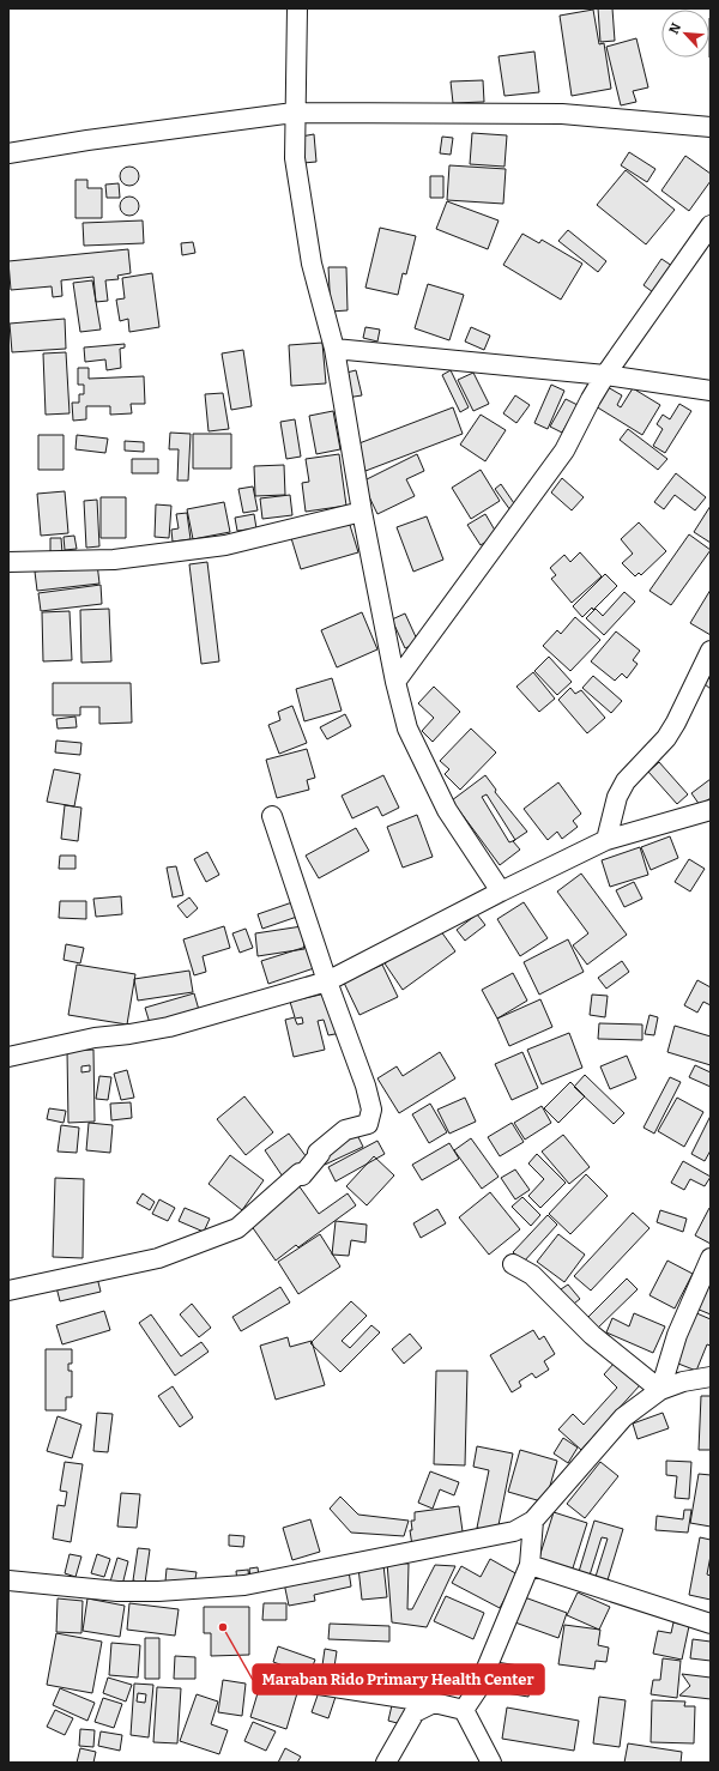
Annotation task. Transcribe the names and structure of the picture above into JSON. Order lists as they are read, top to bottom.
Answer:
{
  "places": ["Maraban Rido Primary Health Center"],
  "north": "top left"
}
